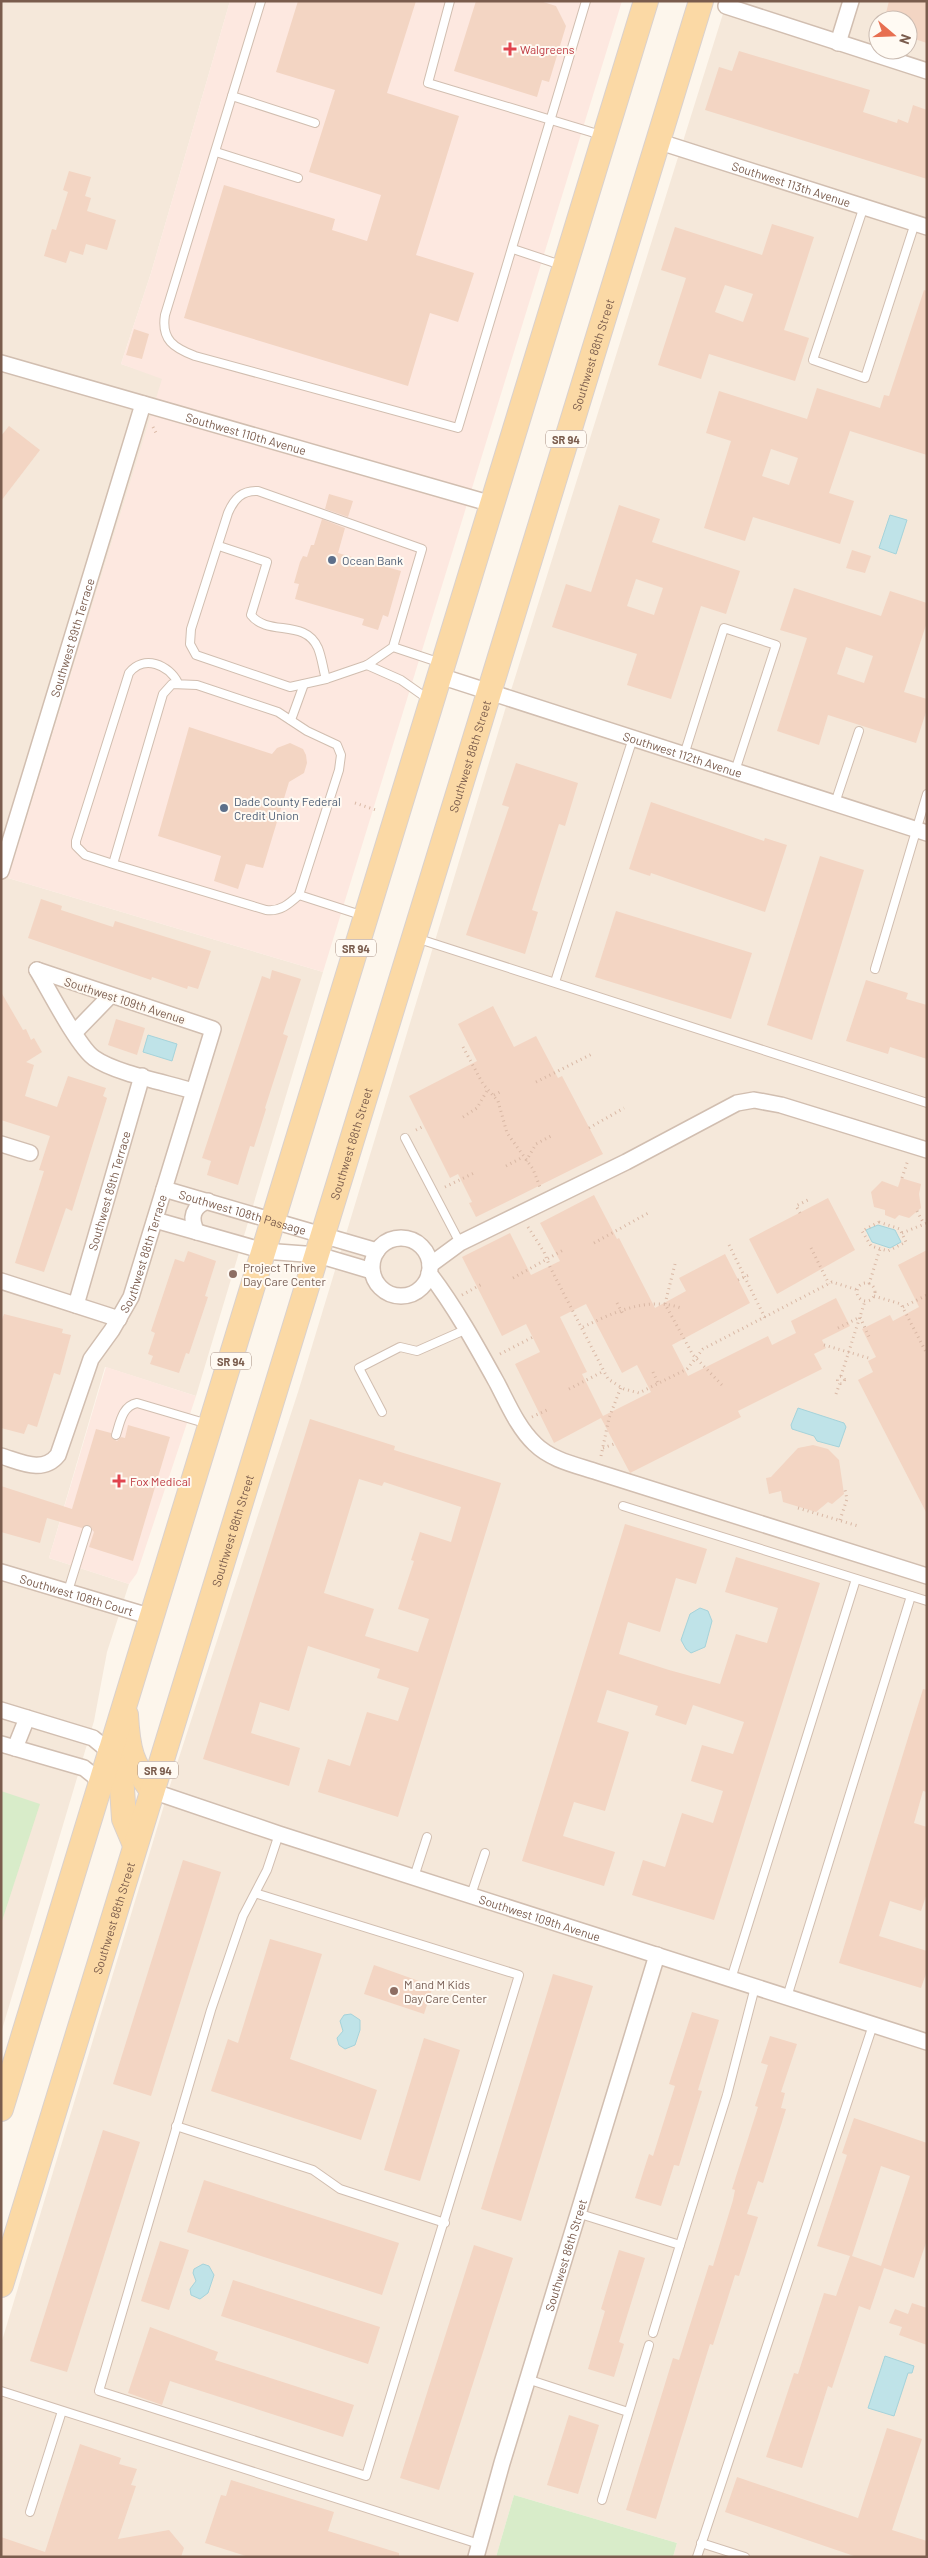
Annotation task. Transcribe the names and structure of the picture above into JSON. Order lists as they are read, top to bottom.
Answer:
{
  "streets": {
    "main road": ["Southwest 88th Street", "SR 94"],
    "street": [
      "Southwest 113th Avenue",
      "Southwest 110th Avenue",
      "Southwest 89th Terrace",
      "Southwest 112th Avenue",
      "Southwest 109th Avenue",
      "Southwest 108th Passage",
      "Southwest 88th Terrace",
      "Southwest 108th Court",
      "Southwest 86th Street"
    ]
  },
  "crossings": [
    ["Southwest 113th Avenue", "Southwest 88th Street"],
    ["Southwest 88th Street", "Southwest 112th Avenue"],
    ["Southwest 88th Street", "Southwest 109th Avenue"],
    ["Southwest 88th Street", "Southwest 108th Passage"],
    ["Southwest 110th Avenue", "SR 94"],
    ["Southwest 110th Avenue", "Southwest 89th Terrace"],
    ["SR 94", "Southwest 112th Avenue"],
    ["SR 94", "Southwest 108th Passage"],
    ["SR 94", "Southwest 108th Court"],
    ["Southwest 109th Avenue", "Southwest 88th Terrace"],
    ["Southwest 109th Avenue", "Southwest 86th Street"],
    ["Southwest 108th Passage", "Southwest 88th Terrace"]
  ],
  "places": {
    "health": ["Walgreens", "Fox Medical"],
    "other": [
      "Ocean Bank",
      "Dade County Federal Credit Union",
      "Project Thrive Day Care Center",
      "M and M Kids Day Care Center"
    ]
  },
  "north": "right"
}
